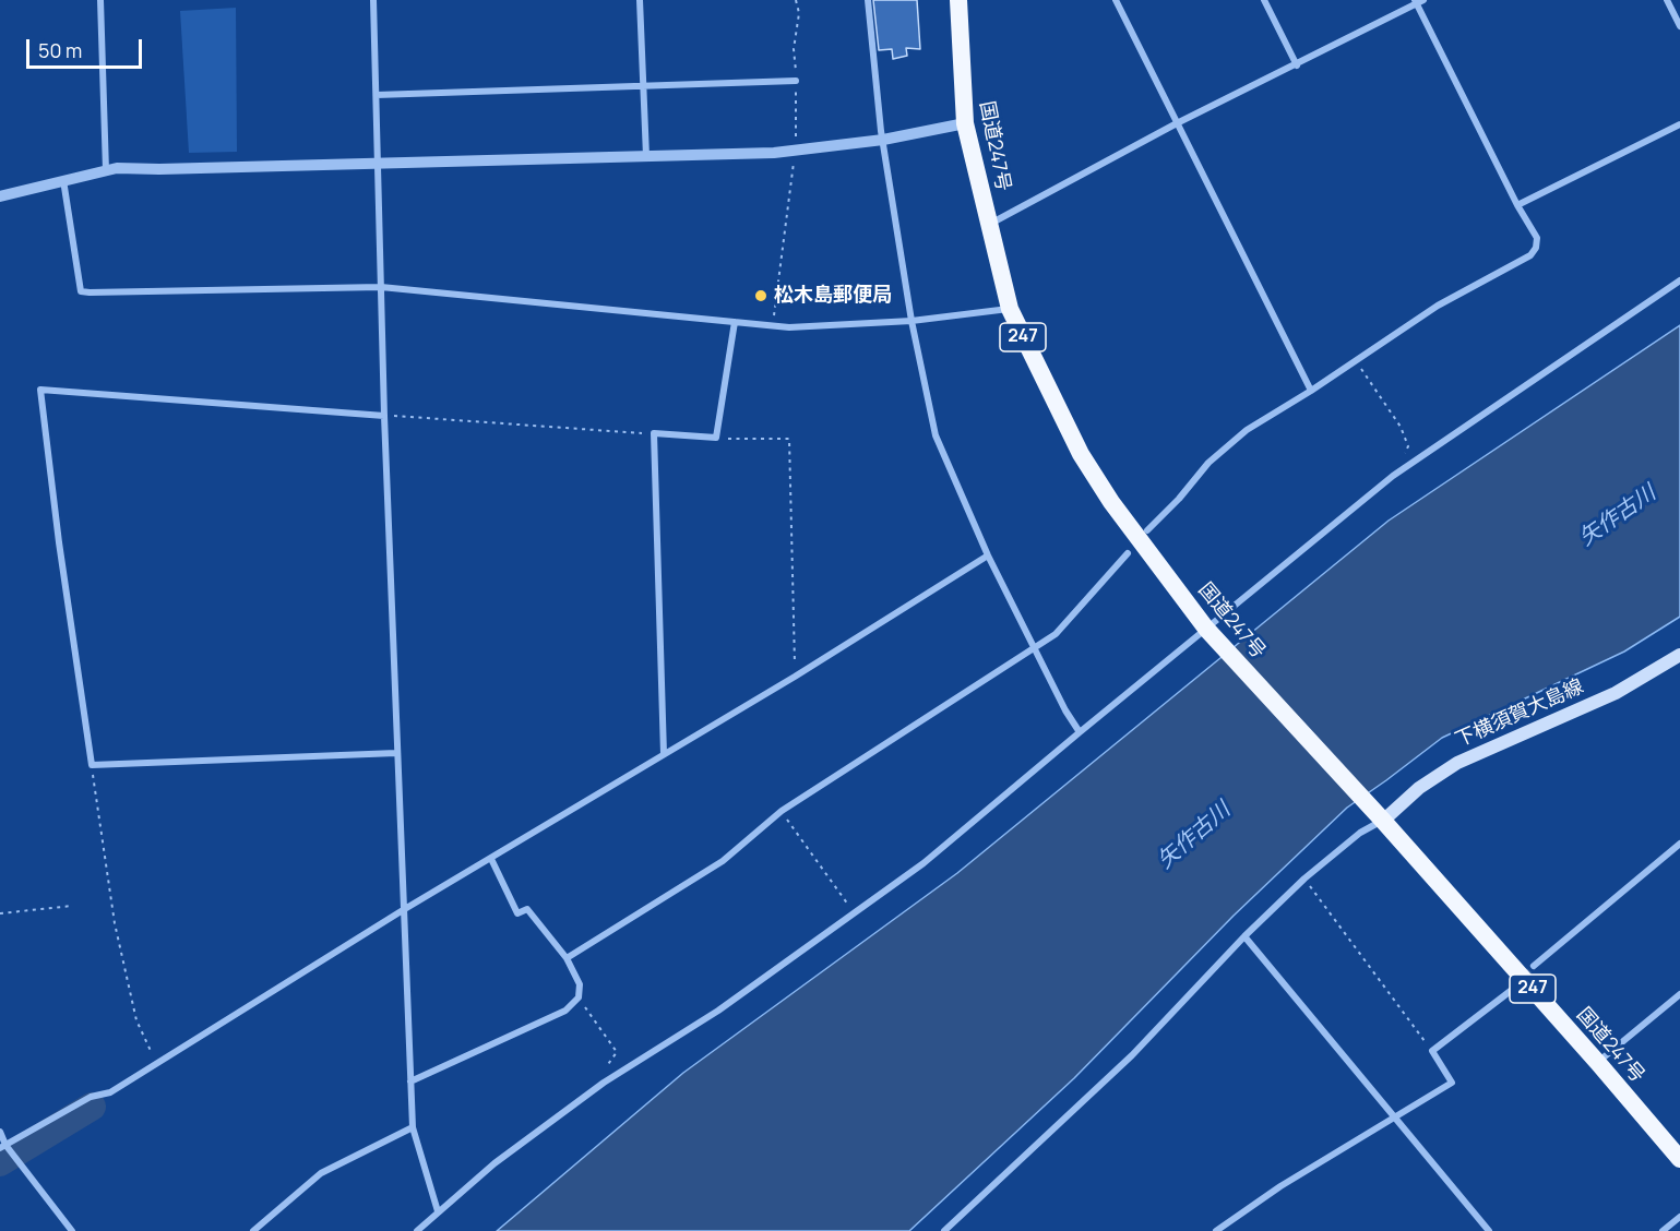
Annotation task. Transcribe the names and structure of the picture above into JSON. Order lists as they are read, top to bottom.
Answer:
{
  "streets": {
    "highway": ["国道247号", "247"],
    "main road": ["下横須賀大島線"]
  },
  "crossings": [
    ["国道247号", "下横須賀大島線"]
  ],
  "water": ["矢作古川"],
  "places": ["松木島郵便局"],
  "scale_bar": "50 m"
}
